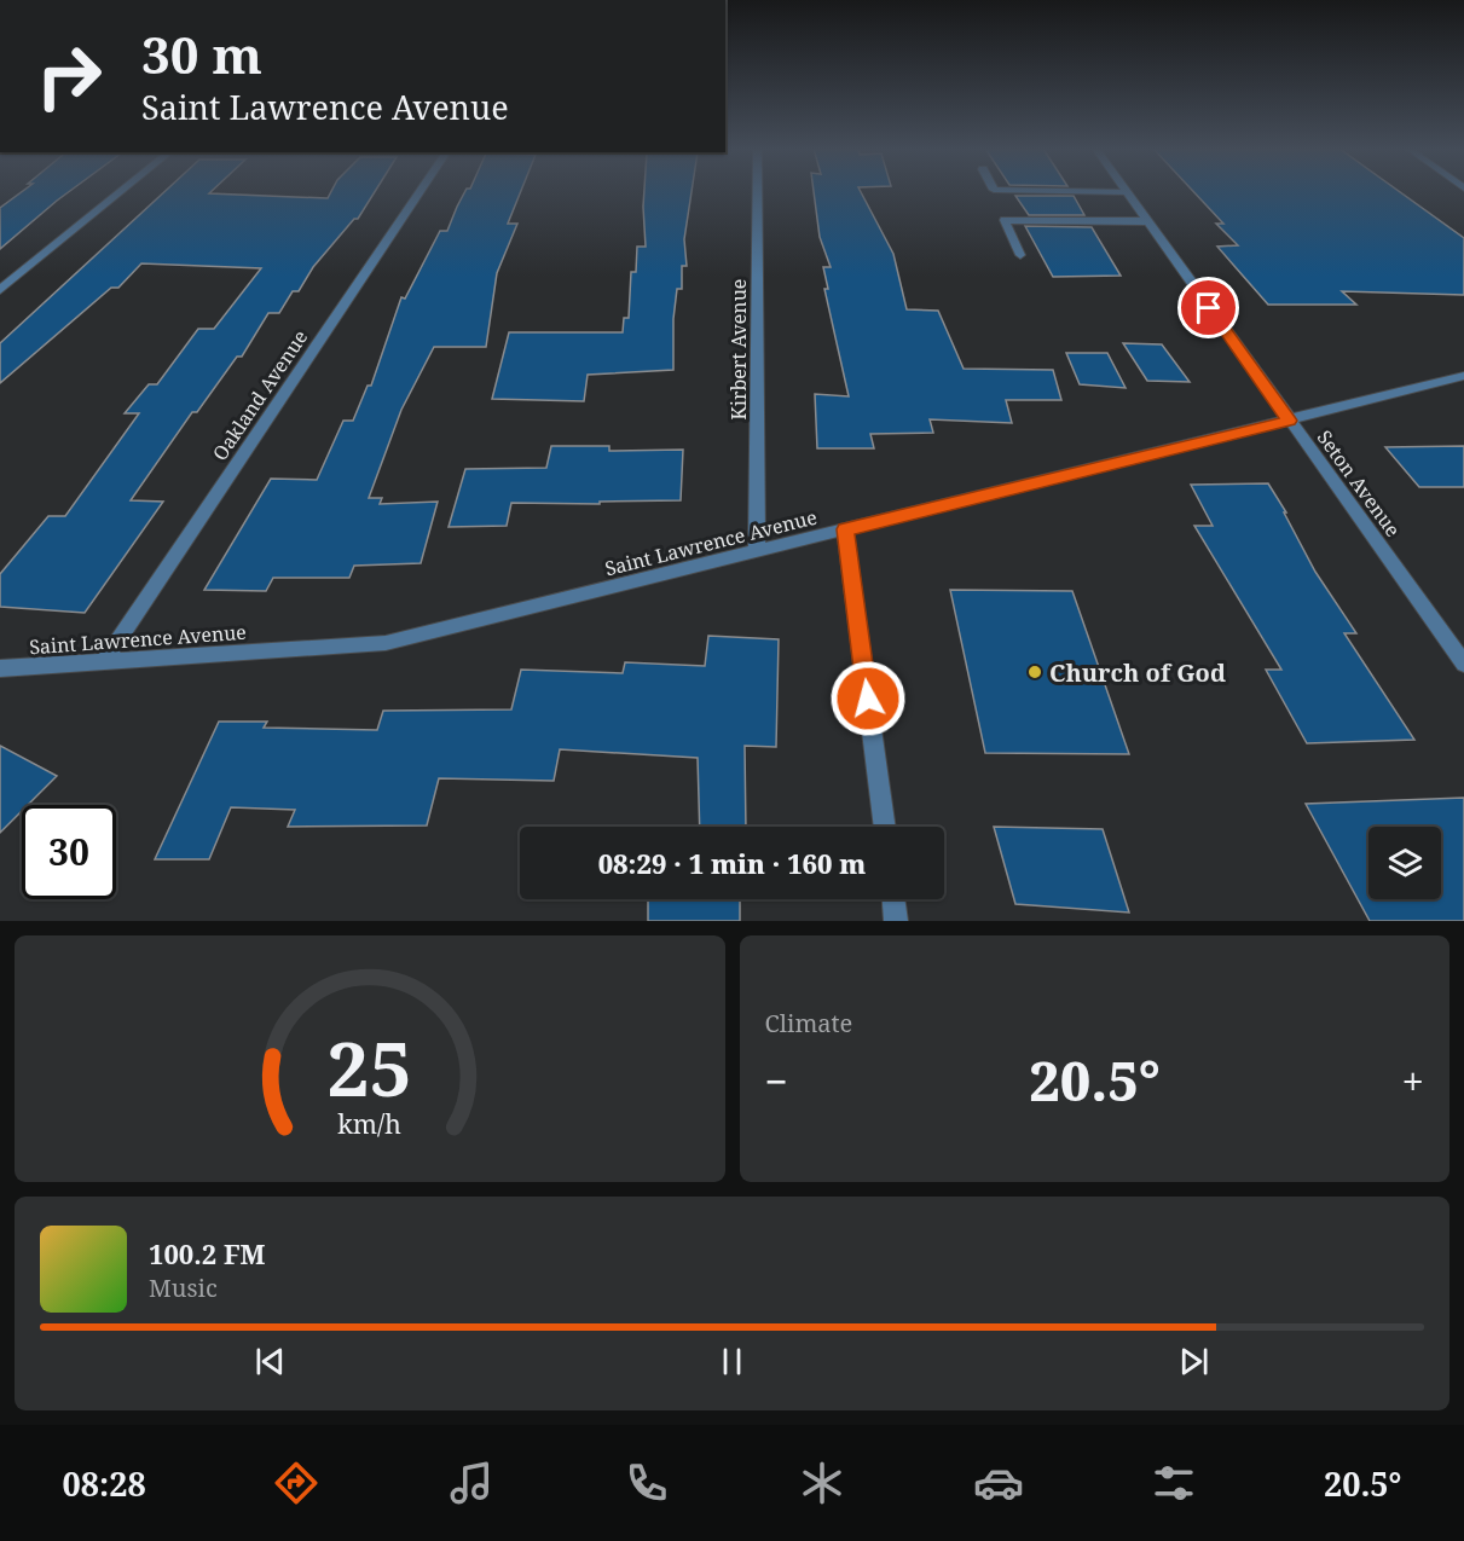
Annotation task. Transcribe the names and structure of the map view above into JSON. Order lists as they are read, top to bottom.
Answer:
{
  "streets": {
    "street": [
      "Kirbert Avenue",
      "Oakland Avenue",
      "Seton Avenue",
      "Saint Lawrence Avenue"
    ]
  },
  "crossings": [
    ["Kirbert Avenue", "Saint Lawrence Avenue"],
    ["Oakland Avenue", "Saint Lawrence Avenue"],
    ["Seton Avenue", "Saint Lawrence Avenue"]
  ],
  "places": ["Church of God"],
  "page": {
    "turn": ["30 m", "Saint Lawrence Avenue"],
    "limit": "30",
    "trip": "08:29 · 1 min · 160 m",
    "tile": "Climate",
    "heat": ["−", "20.5°", "+"],
    "song": ["100.2 FM", "Music"],
    "tabs": ["08:28", "20.5°"],
    "gauge": ["25", "km/h"]
  }
}
